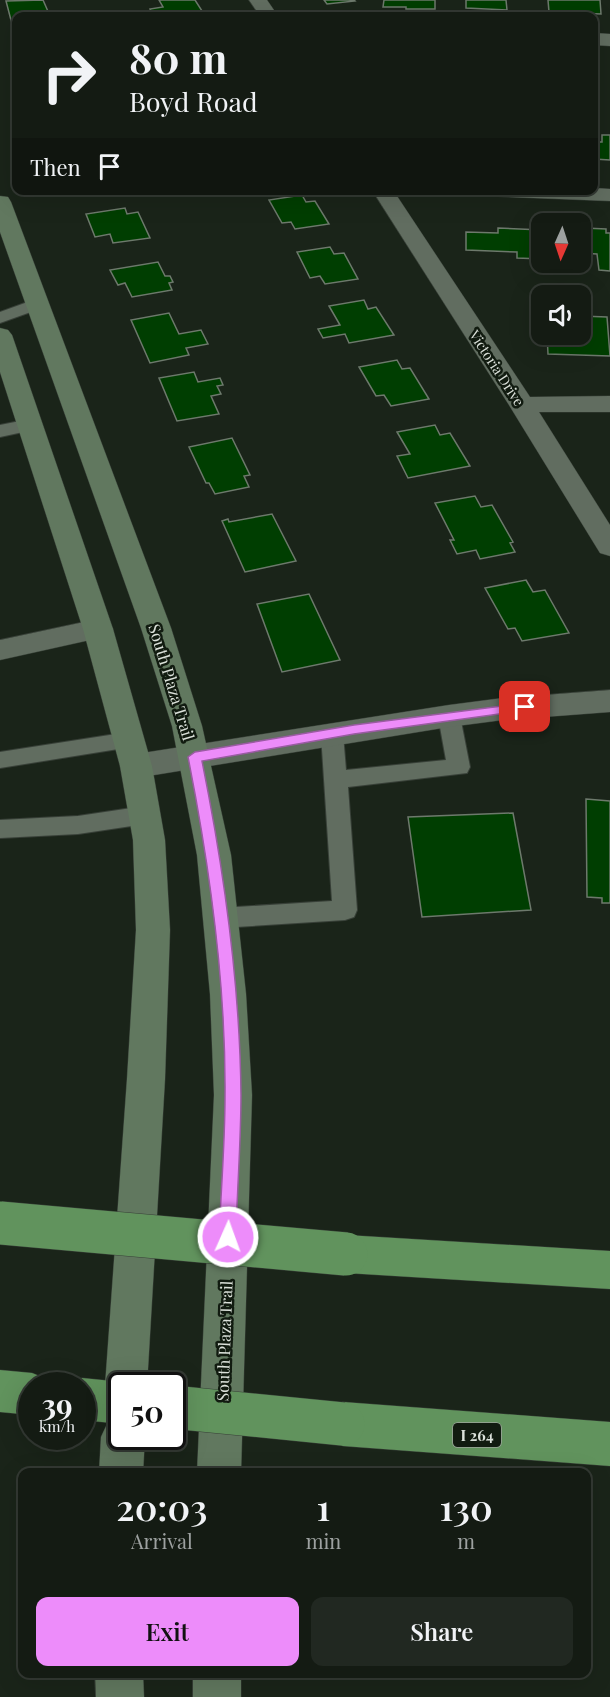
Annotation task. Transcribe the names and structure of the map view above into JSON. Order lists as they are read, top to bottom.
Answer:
{
  "streets": {
    "highway": ["I 264"],
    "main road": ["South Plaza Trail"],
    "street": ["Victoria Drive"]
  },
  "north": "bottom",
  "page": {
    "turn": ["80 m", "Boyd Road"],
    "then": "Then",
    "speed": "39 km/h",
    "limit": "50",
    "eta": [
      "20:03",
      "Arrival",
      "1",
      "min",
      "130",
      "m"
    ],
    "buttons": ["Exit", "Share"]
  }
}
